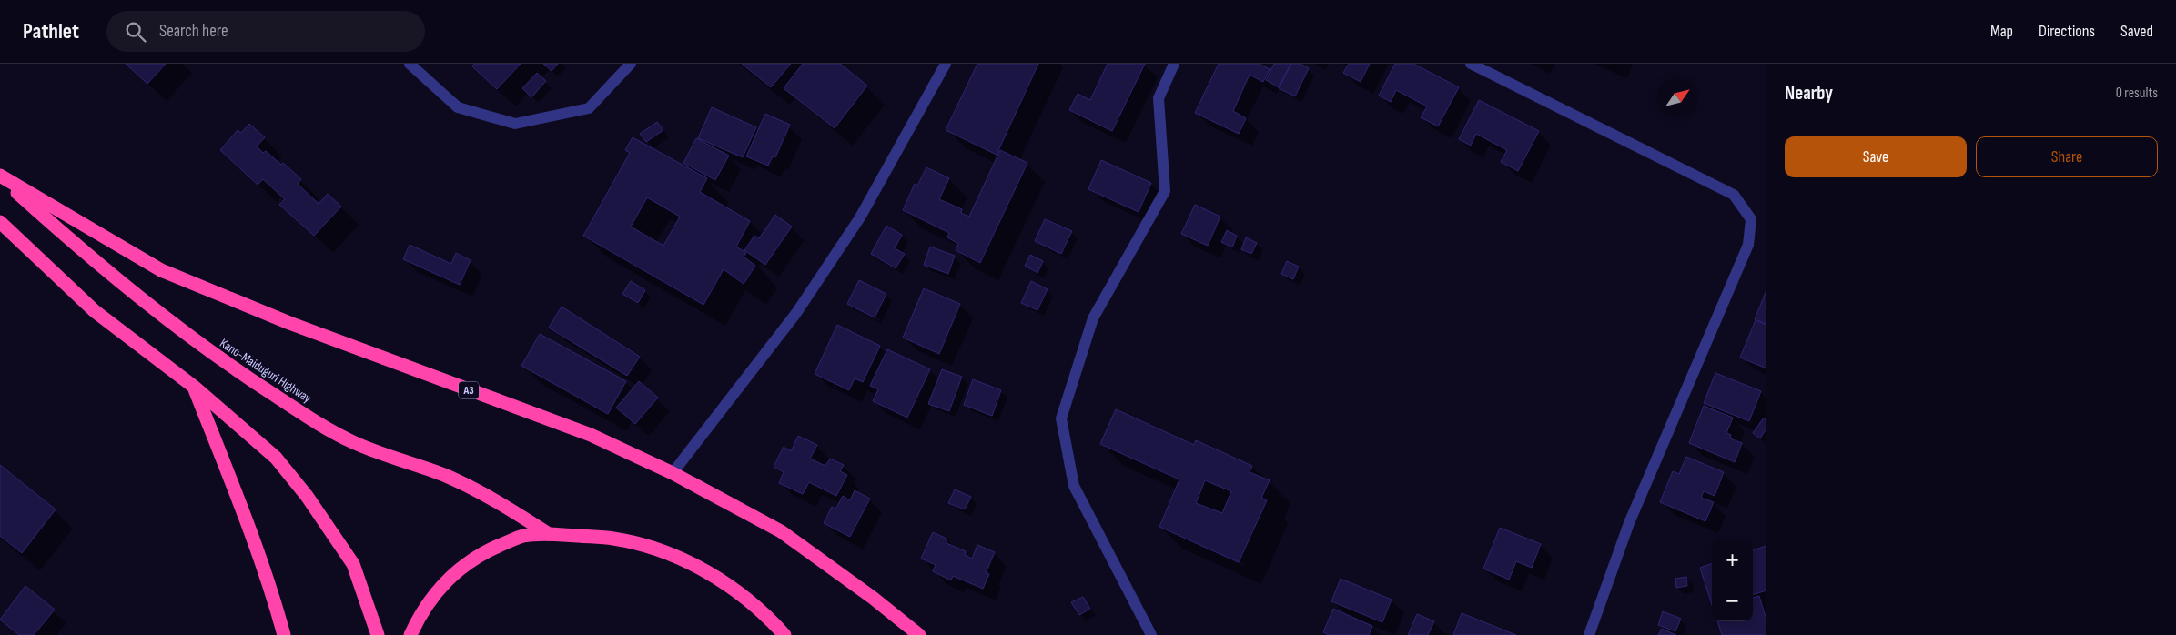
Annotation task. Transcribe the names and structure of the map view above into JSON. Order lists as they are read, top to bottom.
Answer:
{
  "streets": {
    "highway": ["Kano-Maiduguri Highway", "A3"]
  },
  "crossings": [
    ["Kano-Maiduguri Highway", "A3"]
  ],
  "north": "top right",
  "page": {
    "header": "Pathlet",
    "search": "Search here",
    "nav": ["Map", "Directions", "Saved"],
    "heading": ["Nearby", "0 results"],
    "buttons": ["Save", "Share"],
    "map_buttons": ["+", "−"]
  }
}
